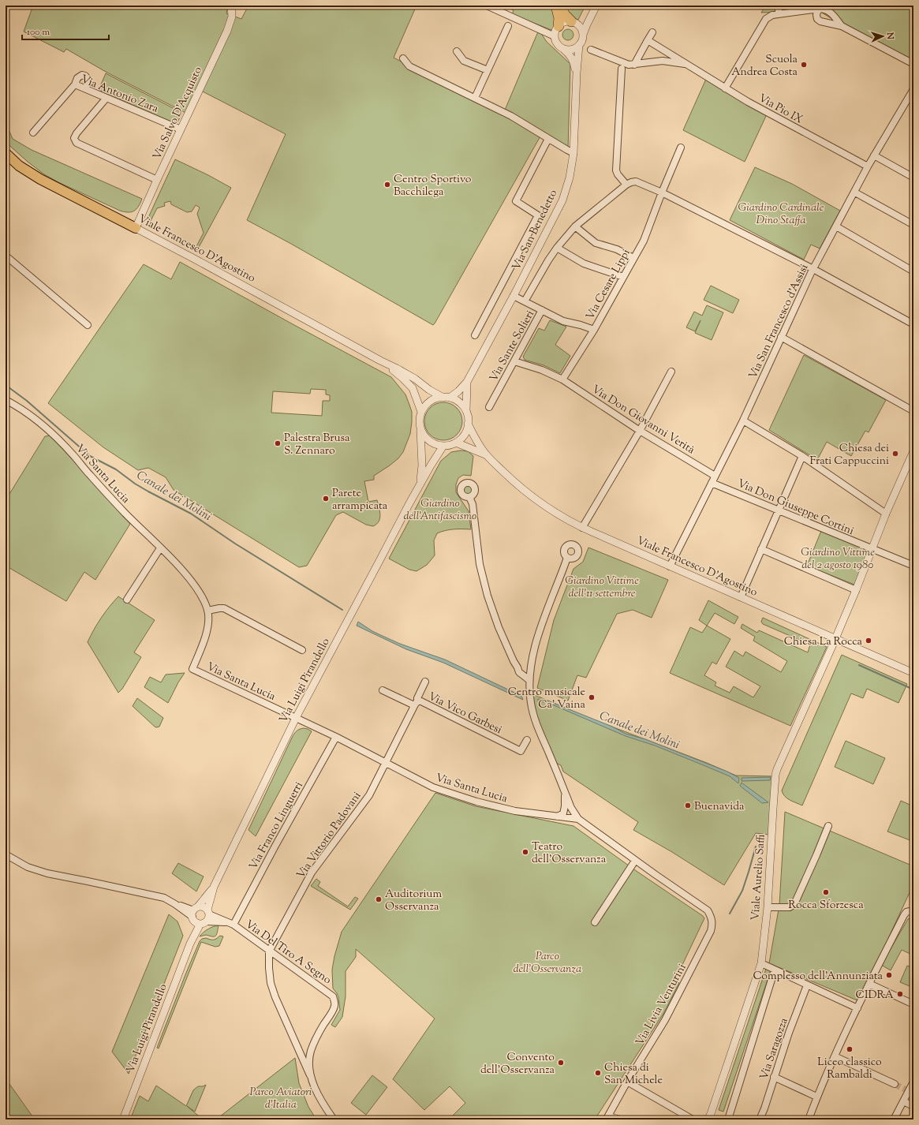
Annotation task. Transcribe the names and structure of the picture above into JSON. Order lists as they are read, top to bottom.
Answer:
{
  "streets": {
    "main road": ["Viale Francesco D'Agostino"],
    "street": [
      "Via Antonio Zara",
      "Via Pio IX",
      "Via Salvo D'Acquisto",
      "Via San Benedetto",
      "Via Cesare Lippi",
      "Via San Francesco d'Assisi",
      "Via Sante Solieri",
      "Via Don Giovanni Verità",
      "Via Santa Lucia",
      "Via Don Giuseppe Cortini",
      "Via Luigi Pirandello",
      "Via Vico Garbesi",
      "Via Franco Linguerri",
      "Via Vittorio Padovani",
      "Viale Aurelio Saffi",
      "Via Del Tiro A Segno",
      "Via Livia Venturini",
      "Via Saragozza"
    ]
  },
  "crossings": [
    ["Via Antonio Zara", "Via Salvo D'Acquisto"],
    ["Via Pio IX", "Via San Francesco d'Assisi"],
    ["Via Salvo D'Acquisto", "Viale Francesco D'Agostino"],
    ["Via San Benedetto", "Viale Francesco D'Agostino"],
    ["Via San Benedetto", "Via Sante Solieri"],
    ["Via San Benedetto", "Via Luigi Pirandello"],
    ["Viale Francesco D'Agostino", "Via San Francesco d'Assisi"],
    ["Viale Francesco D'Agostino", "Via Luigi Pirandello"],
    ["Viale Francesco D'Agostino", "Viale Aurelio Saffi"],
    ["Via Cesare Lippi", "Via Don Giovanni Verità"],
    ["Via San Francesco d'Assisi", "Via Don Giovanni Verità"],
    ["Via San Francesco d'Assisi", "Via Don Giuseppe Cortini"],
    ["Via Santa Lucia", "Via Luigi Pirandello"],
    ["Via Santa Lucia", "Via Vico Garbesi"],
    ["Via Santa Lucia", "Via Franco Linguerri"],
    ["Via Santa Lucia", "Via Vittorio Padovani"],
    ["Via Santa Lucia", "Via Livia Venturini"],
    ["Via Don Giuseppe Cortini", "Viale Aurelio Saffi"],
    ["Via Luigi Pirandello", "Via Del Tiro A Segno"],
    ["Via Vico Garbesi", "Via Vittorio Padovani"],
    ["Via Franco Linguerri", "Via Del Tiro A Segno"],
    ["Via Vittorio Padovani", "Via Del Tiro A Segno"]
  ],
  "water": ["Canale dei Molini"],
  "parks": [
    "Giardino Cardinale Dino Staffa",
    "Giardino dell'Antifascismo",
    "Giardino Vittime del 2 agosto 1980",
    "Giardino Vittime dell'11 settembre",
    "Parco dell'Osservanza",
    "Parco Aviatori d'Italia"
  ],
  "places": [
    "Scuola Andrea Costa",
    "Centro Sportivo Bacchilega",
    "Palestra Brusa S. Zennaro",
    "Chiesa dei Frati Cappuccini",
    "Parete arrampicata",
    "Chiesa La Rocca",
    "Centro musicale Ca' Vaina",
    "Buenavida",
    "Teatro dell'Osservanza",
    "Rocca Sforzesca",
    "Auditorium Osservanza",
    "Complesso dell'Annunziata",
    "CIDRA",
    "Liceo classico Rambaldi",
    "Convento dell'Osservanza",
    "Chiesa di San Michele"
  ],
  "scale_bar": "100 m",
  "north": "right"
}
